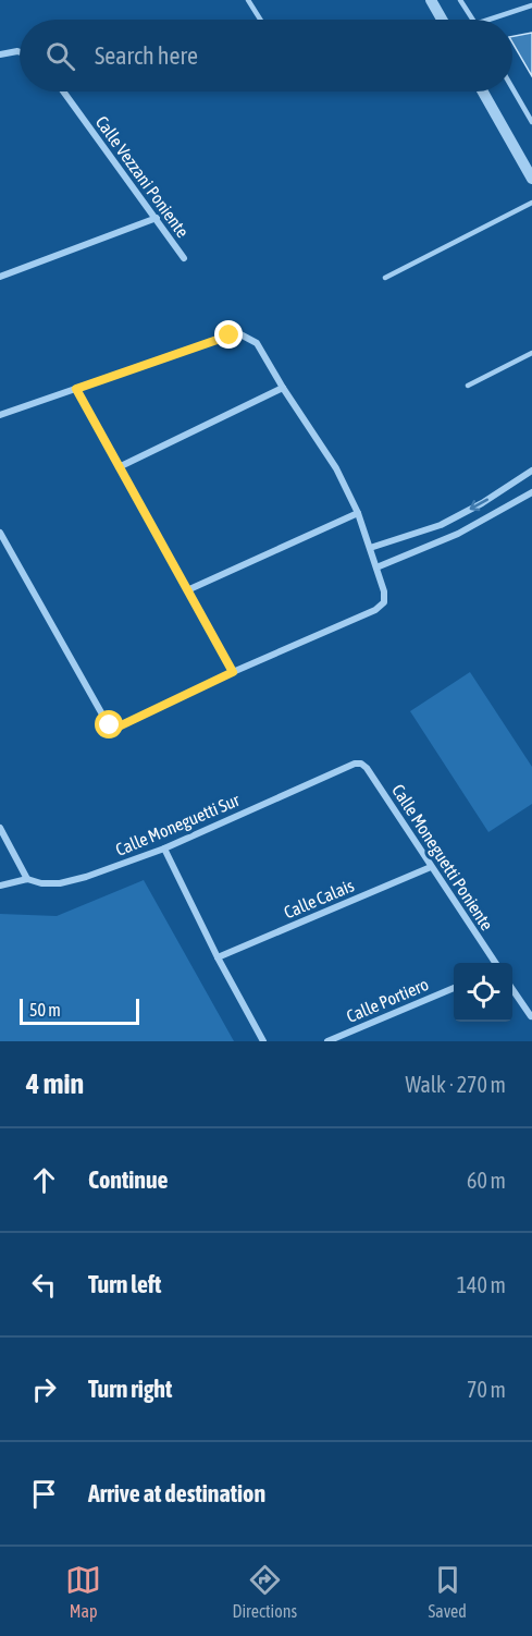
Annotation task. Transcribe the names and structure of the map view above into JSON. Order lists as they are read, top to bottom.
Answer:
{
  "streets": {
    "street": [
      "Calle Vezzani Poniente",
      "Calle Moneguetti Sur",
      "Calle Moneguetti Poniente",
      "Calle Calais",
      "Calle Portiero"
    ]
  },
  "crossings": [
    ["Calle Moneguetti Sur", "Calle Moneguetti Poniente"],
    ["Calle Moneguetti Poniente", "Calle Calais"]
  ],
  "scale_bar": "50 m",
  "page": {
    "search": "Search here",
    "scale": "50 m",
    "heading": ["4 min", "Walk · 270 m"],
    "list": [
      ["Continue", "60 m"],
      ["Turn left", "140 m"],
      ["Turn right", "70 m"],
      "Arrive at destination"
    ],
    "nav": ["Map", "Directions", "Saved"]
  }
}
